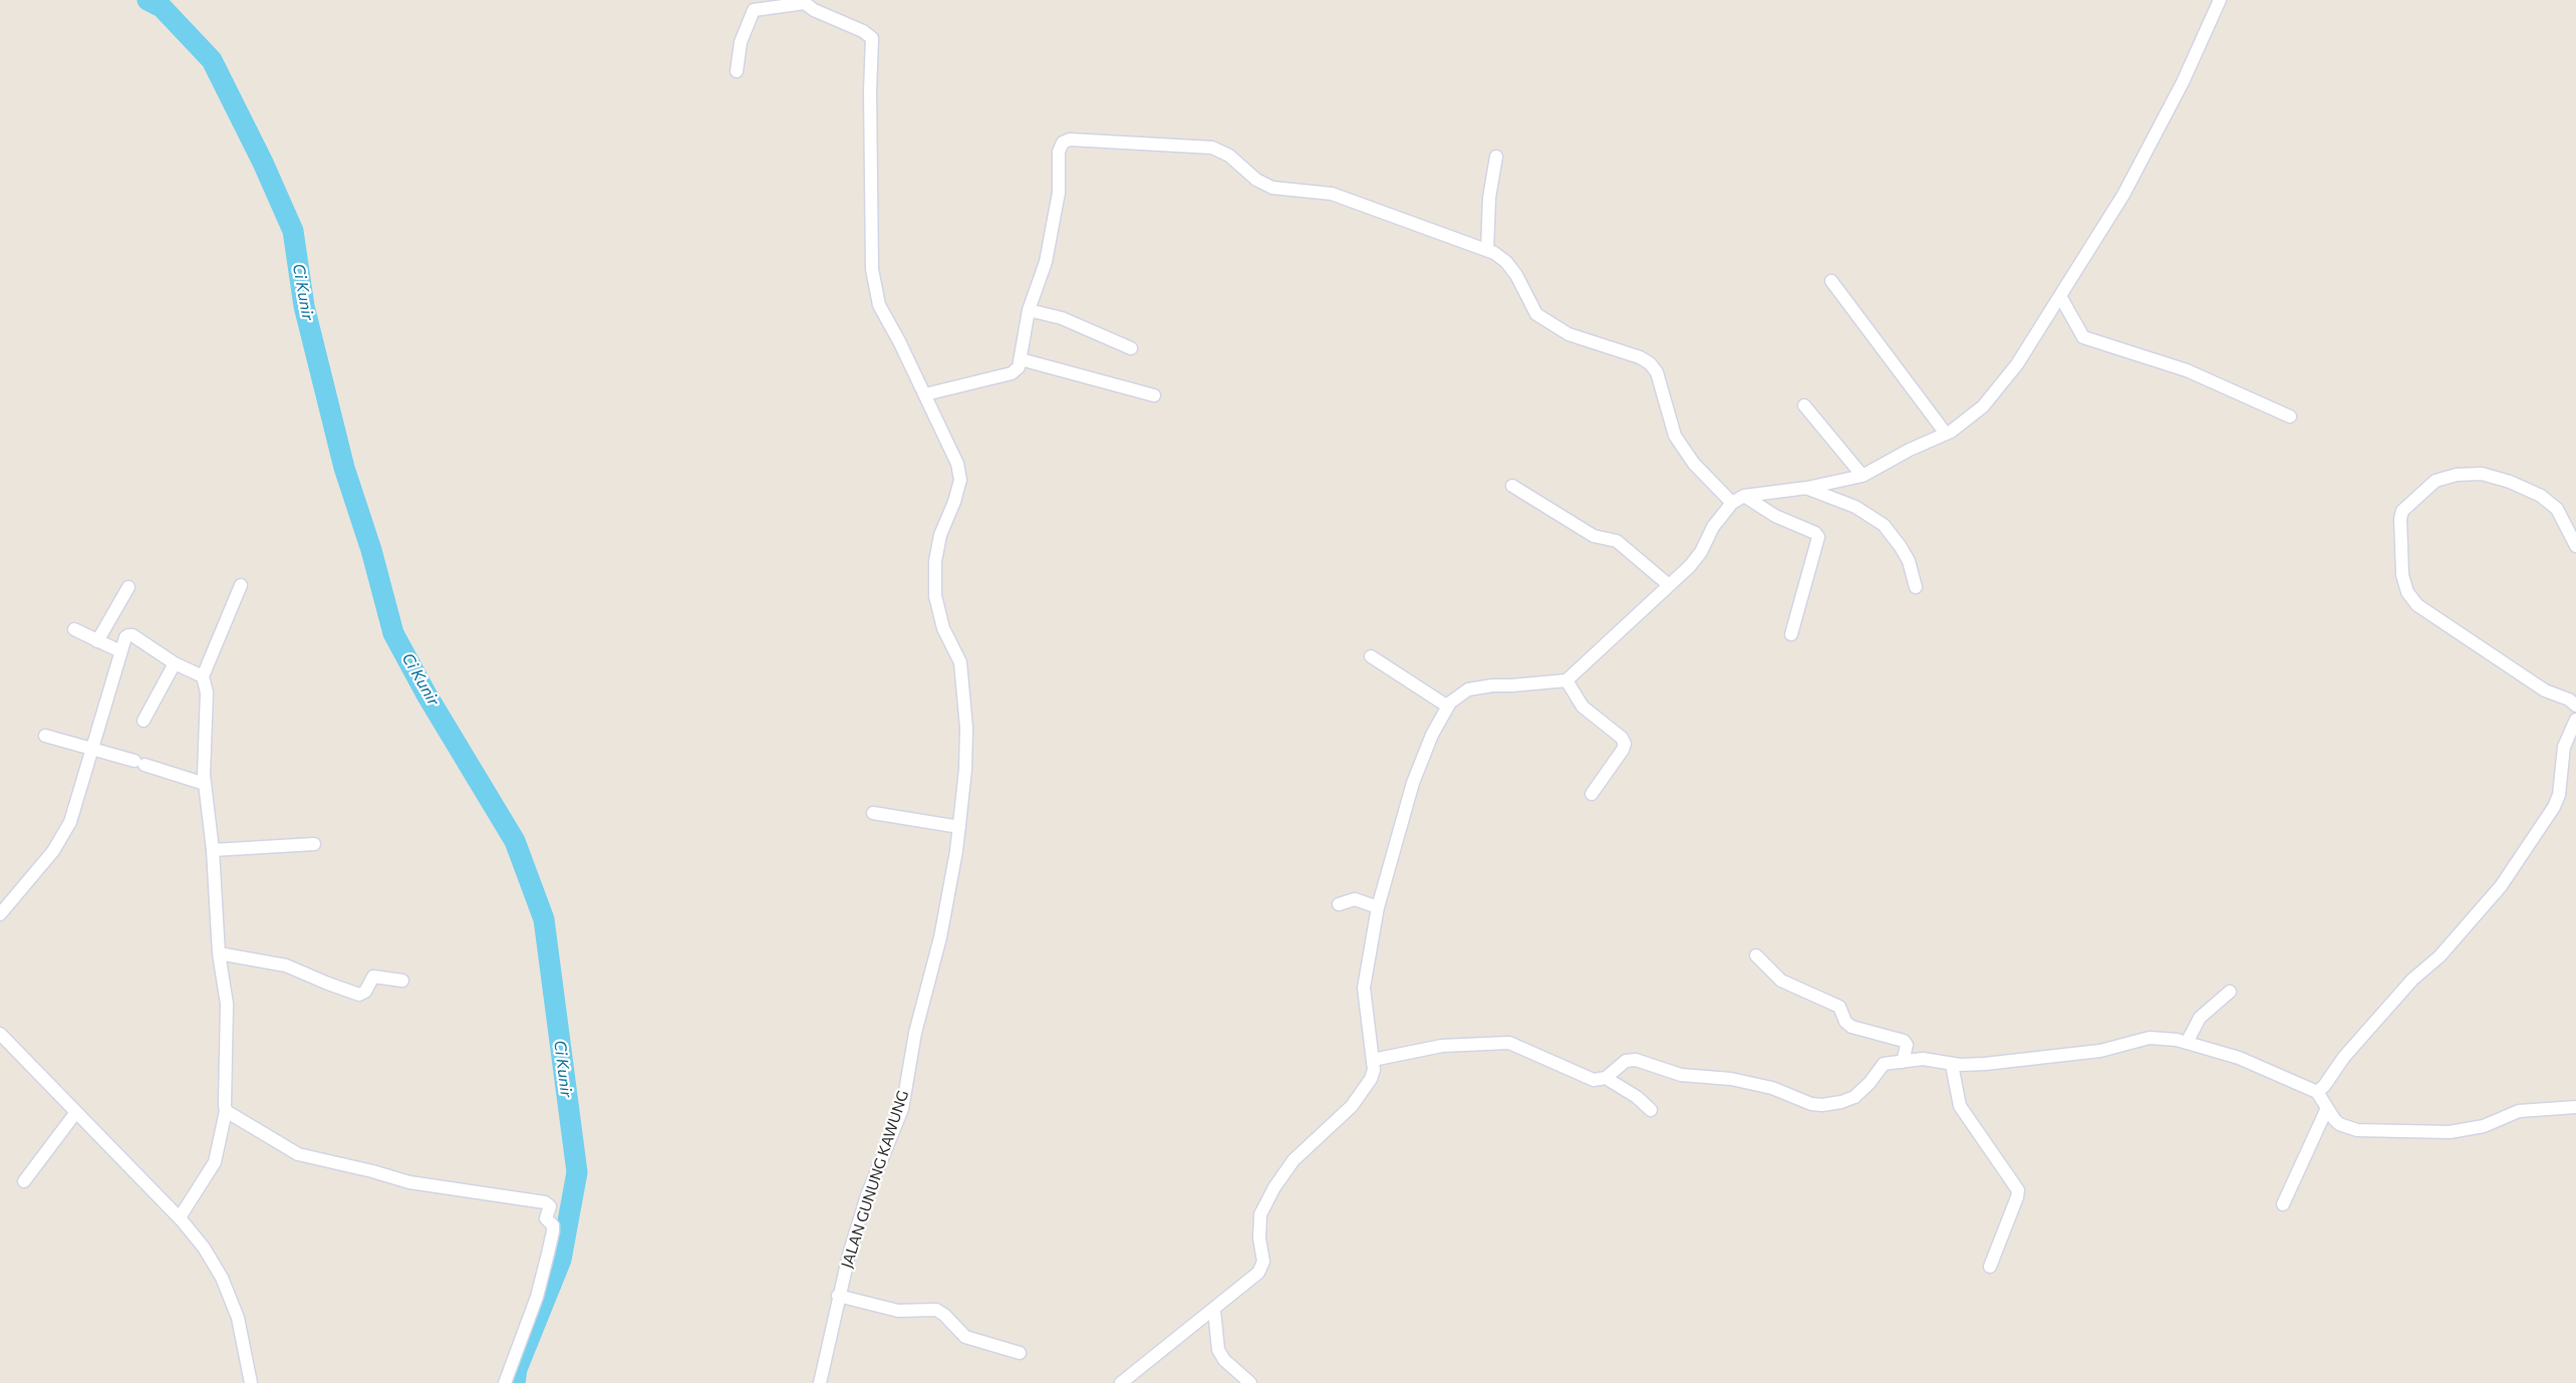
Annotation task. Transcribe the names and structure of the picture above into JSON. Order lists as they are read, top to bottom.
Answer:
{
  "streets": {
    "street": ["JALAN GUNUNG KAWUNG"]
  },
  "water": ["Ci Kunir"]
}
